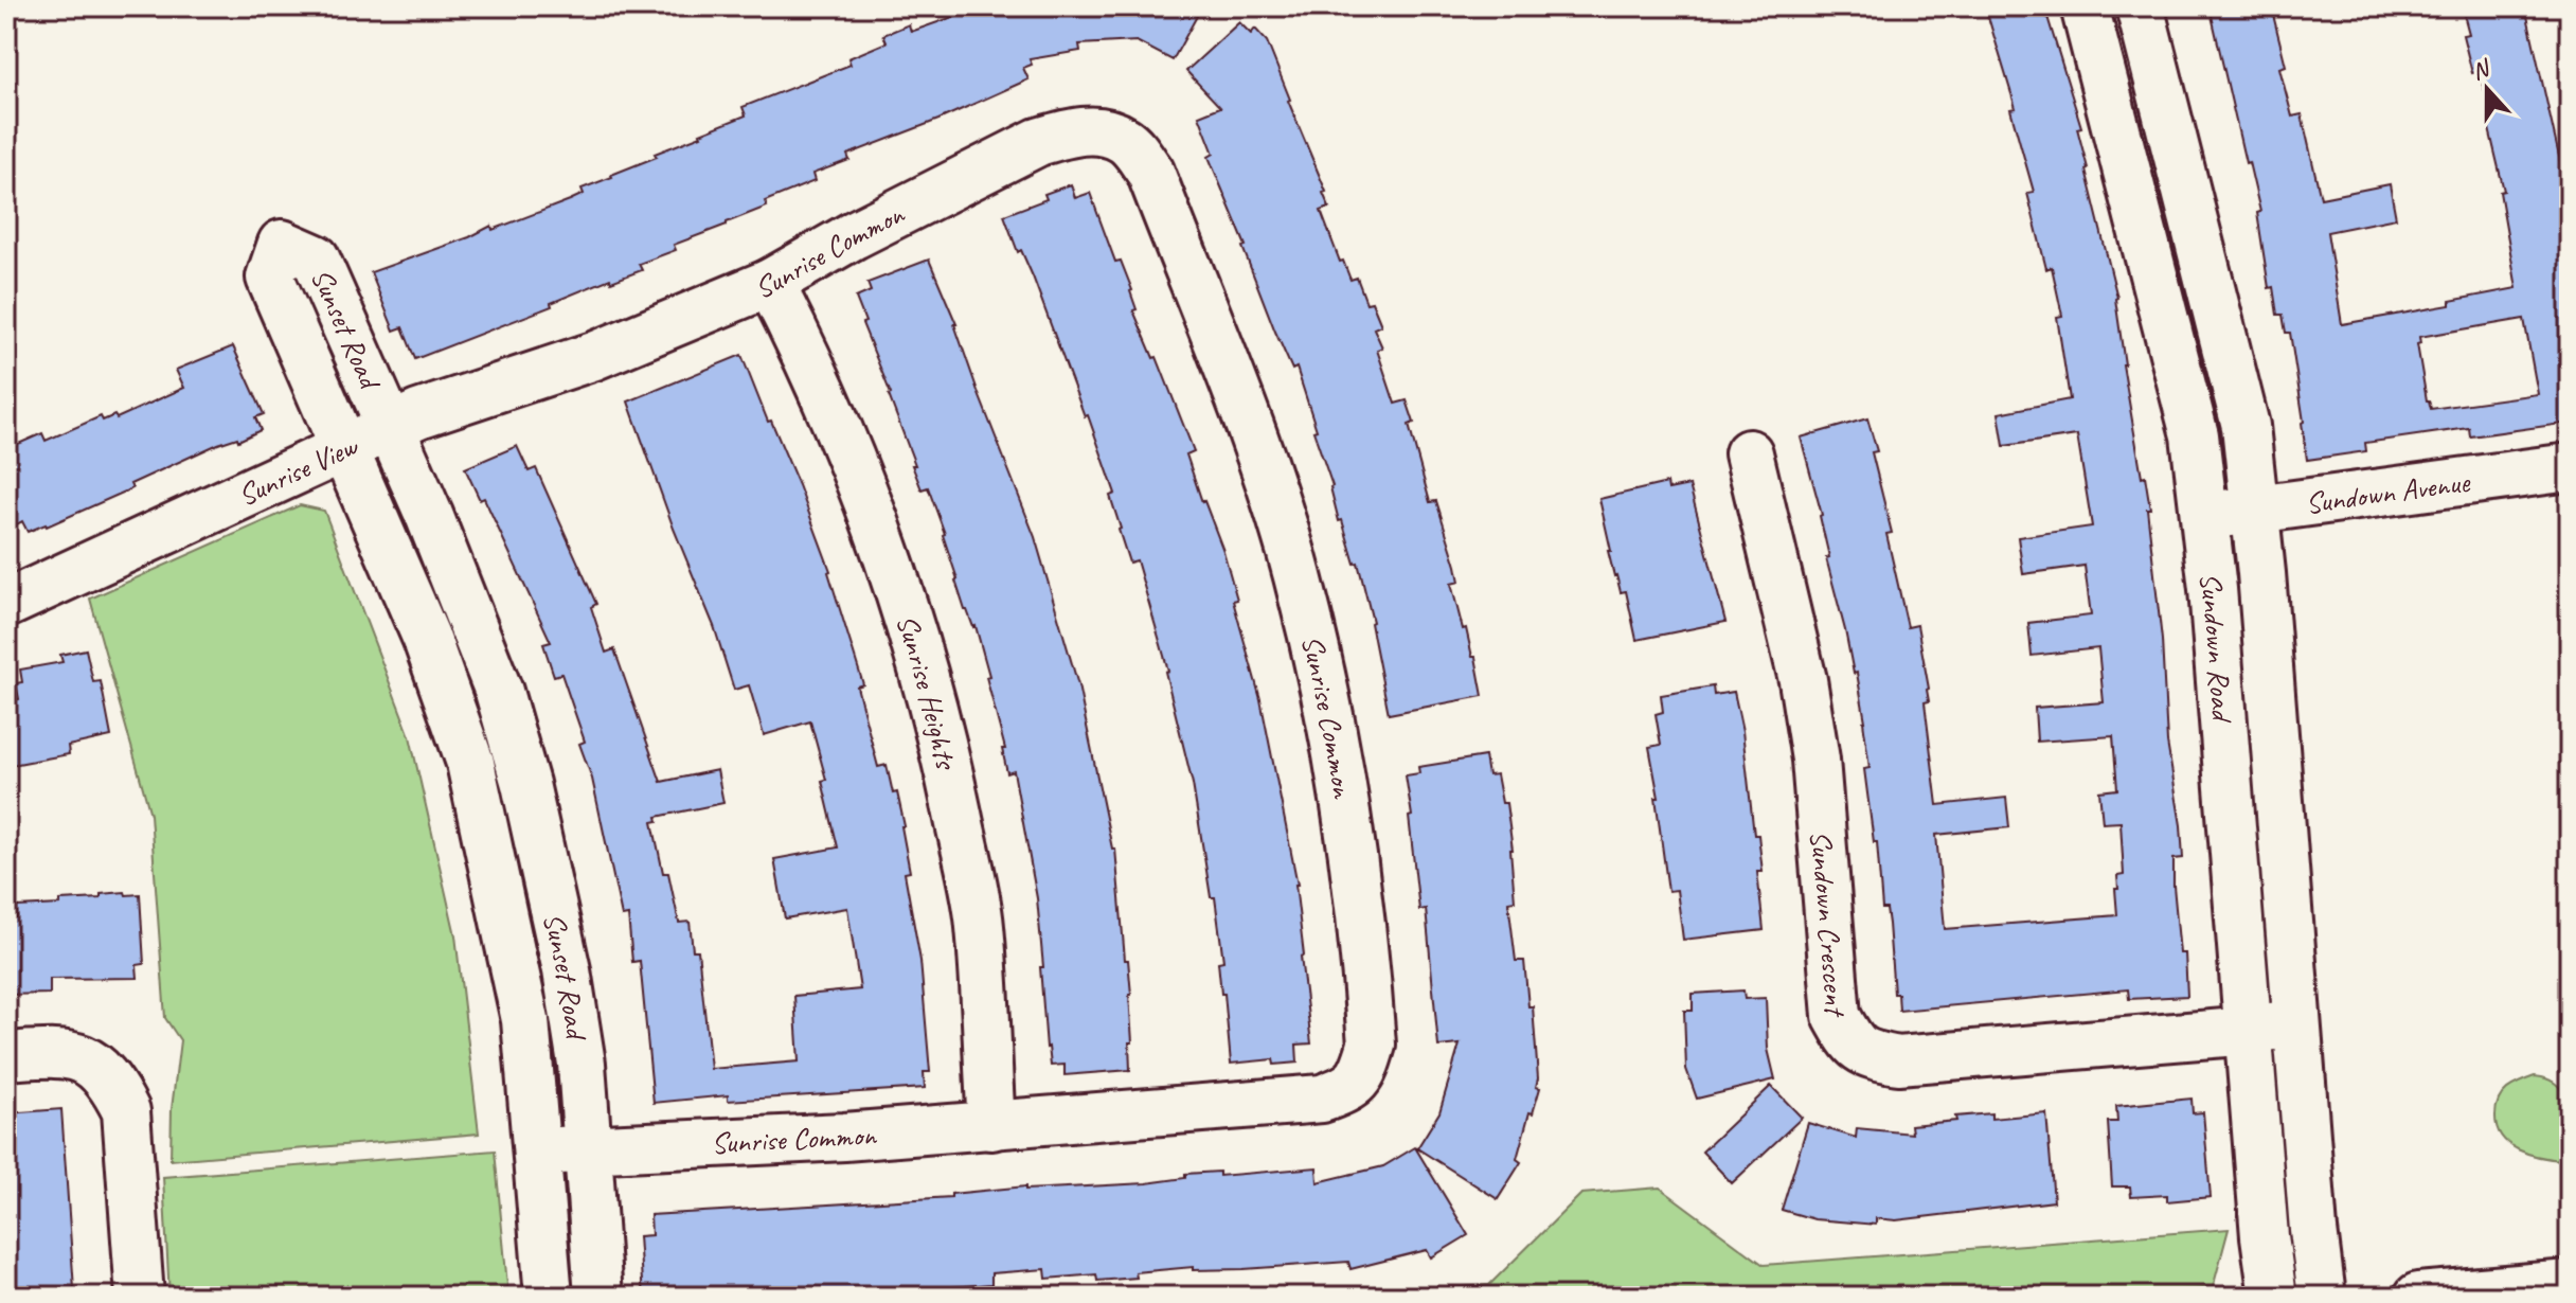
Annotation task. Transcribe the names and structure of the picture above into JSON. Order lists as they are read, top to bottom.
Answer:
{
  "streets": {
    "street": [
      "Sunrise Common",
      "Sunset Road",
      "Sunrise View",
      "Sundown Avenue",
      "Sundown Road",
      "Sunrise Heights",
      "Sundown Crescent"
    ]
  },
  "crossings": [
    ["Sunrise Common", "Sunset Road"],
    ["Sunrise Common", "Sunrise View"],
    ["Sunrise Common", "Sunrise Heights"],
    ["Sunset Road", "Sunrise View"],
    ["Sundown Avenue", "Sundown Road"],
    ["Sundown Road", "Sundown Crescent"]
  ],
  "north": "top"
}
